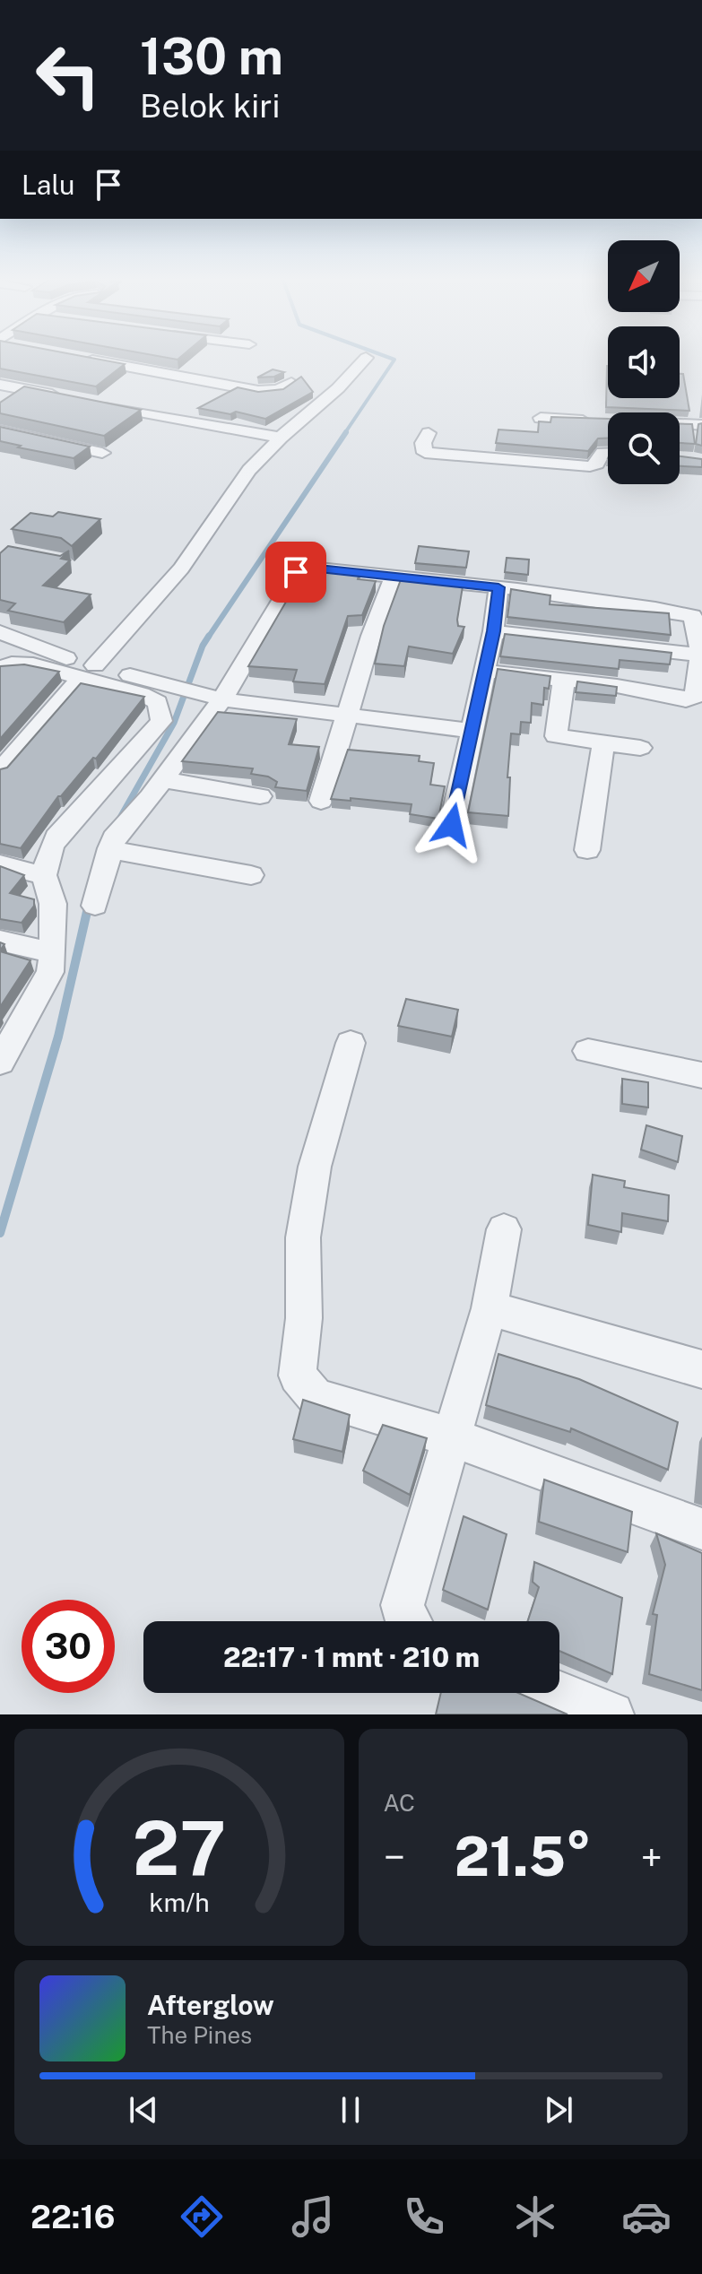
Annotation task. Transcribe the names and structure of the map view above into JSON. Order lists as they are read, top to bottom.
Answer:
{
  "north": "bottom left",
  "page": {
    "turn": ["130 m", "Belok kiri"],
    "then": "Lalu",
    "limit": "30",
    "trip": "22:17 · 1 mnt · 210 m",
    "tile": "AC",
    "heat": ["−", "21.5°", "+"],
    "song": ["Afterglow", "The Pines"],
    "tabs": "22:16",
    "gauge": ["27", "km/h"]
  }
}
